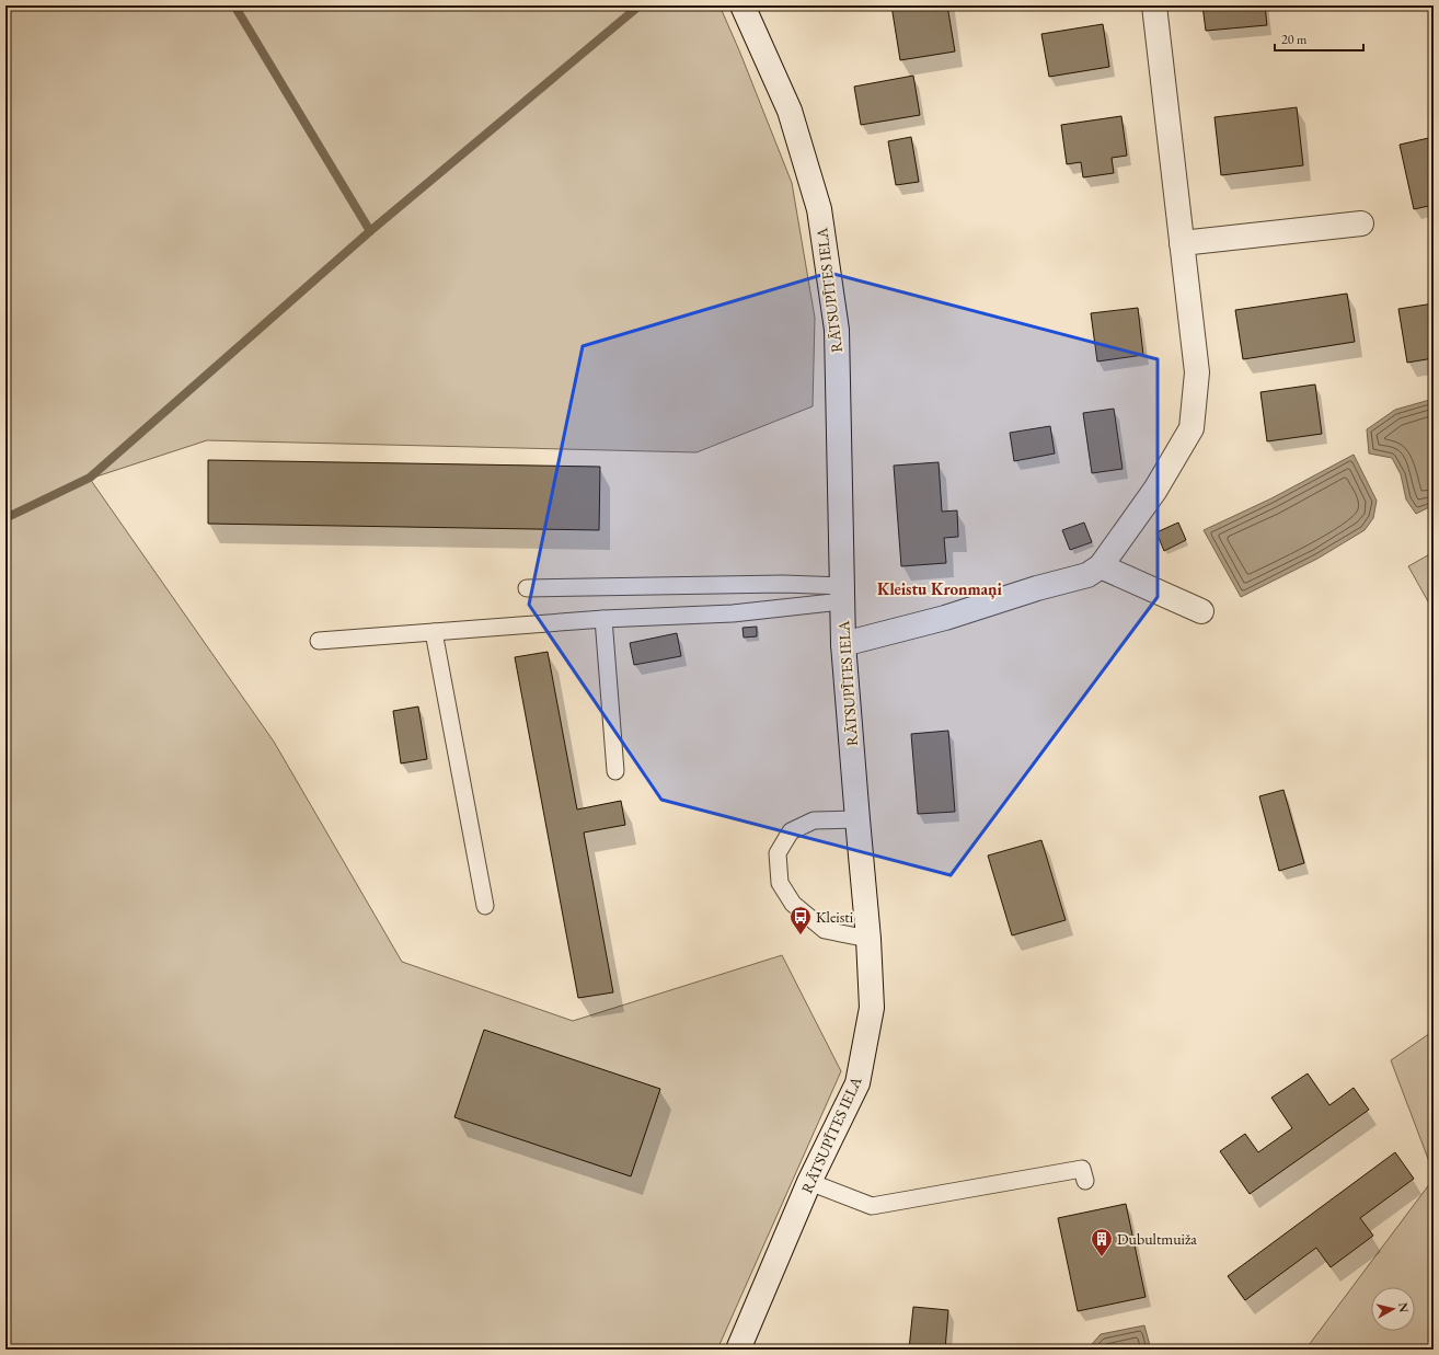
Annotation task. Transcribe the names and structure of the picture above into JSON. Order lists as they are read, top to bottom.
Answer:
{
  "streets": {
    "street": ["RĀTSUPĪTES IELA"]
  },
  "districts": ["Kleistu Kronmaņi"],
  "places": {
    "bus stop": ["Kleisti"],
    "building": ["Dubultmuiža"]
  },
  "scale_bar": "20 m",
  "north": "right"
}
